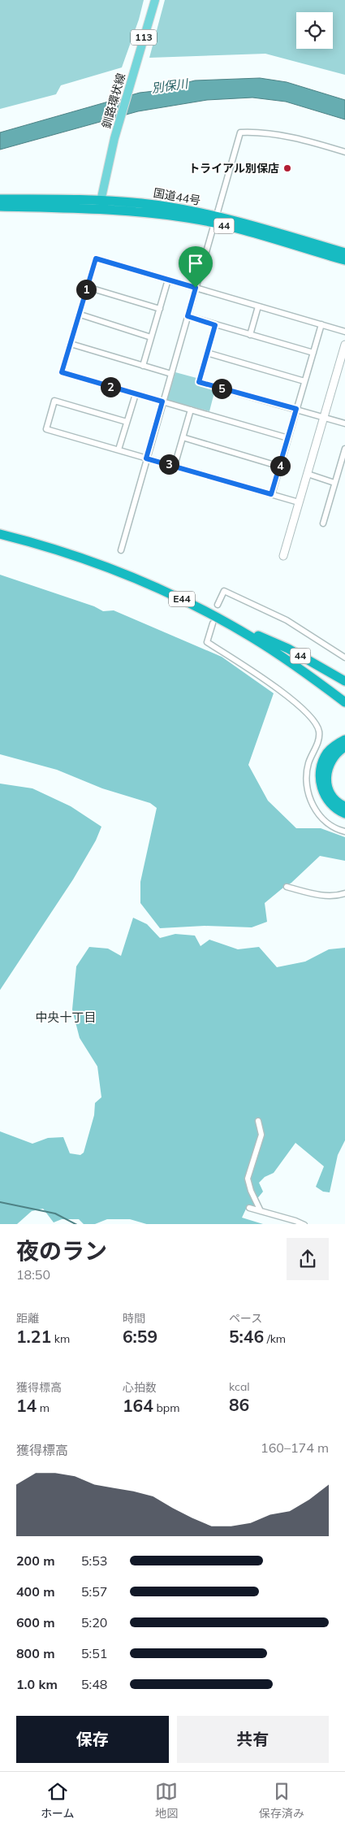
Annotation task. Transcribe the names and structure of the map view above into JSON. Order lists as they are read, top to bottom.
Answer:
{
  "streets": {
    "highway": ["国道44号", "44", "E44"],
    "main road": ["113", "釧路環状線"]
  },
  "crossings": [
    ["釧路環状線", "国道44号"],
    ["44", "E44"]
  ],
  "districts": ["中央十丁目"],
  "water": ["別保川"],
  "places": ["トライアル別保店"],
  "page": {
    "pins": [
      "1",
      "2",
      "5",
      "3",
      "4"
    ],
    "heading": ["夜のラン", "18:50"],
    "stats": [
      ["距離", "1.21 km"],
      ["時間", "6:59"],
      ["ペース", "5:46 /km"],
      ["獲得標高", "14 m"],
      ["心拍数", "164 bpm"],
      ["kcal", "86"]
    ],
    "chart": ["獲得標高", "160–174 m"],
    "list": [
      {
        "name": "200 m",
        "note": "5:53"
      },
      {
        "name": "400 m",
        "note": "5:57"
      },
      {
        "name": "600 m",
        "note": "5:20"
      },
      {
        "name": "800 m",
        "note": "5:51"
      },
      {
        "name": "1.0 km",
        "note": "5:48"
      }
    ],
    "buttons": ["保存", "共有"],
    "tabs": ["ホーム", "地図", "保存済み"]
  }
}
